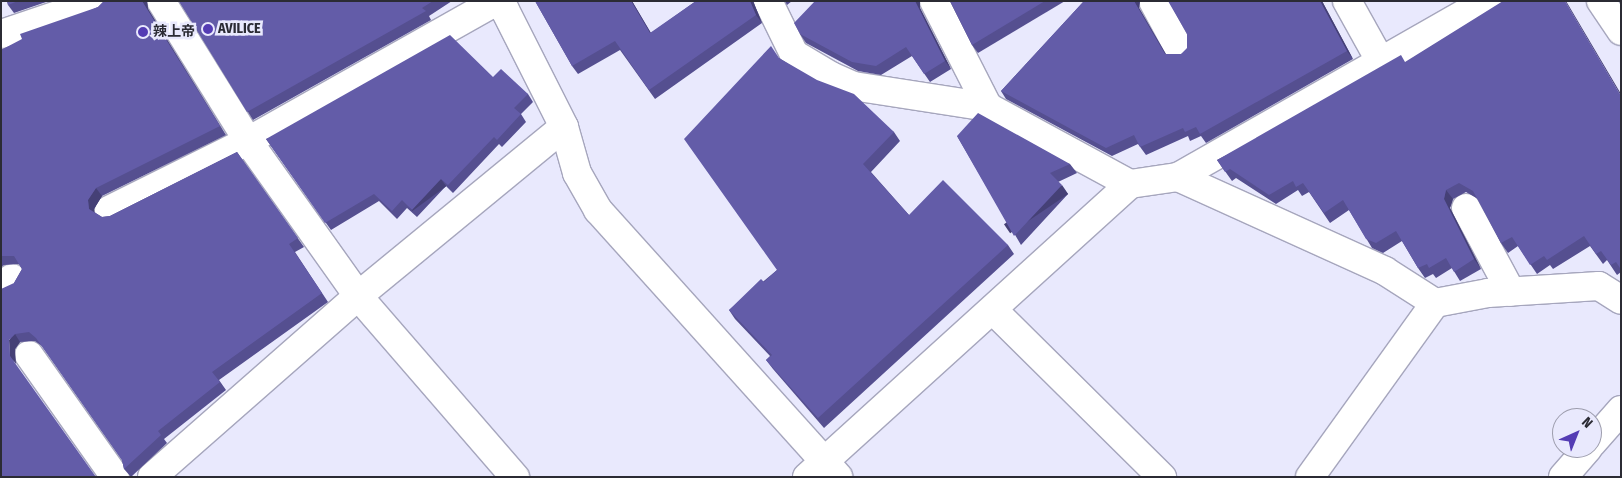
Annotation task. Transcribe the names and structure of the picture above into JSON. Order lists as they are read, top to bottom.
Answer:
{
  "places": ["AVILICE", "辣上帝"],
  "north": "top right"
}
